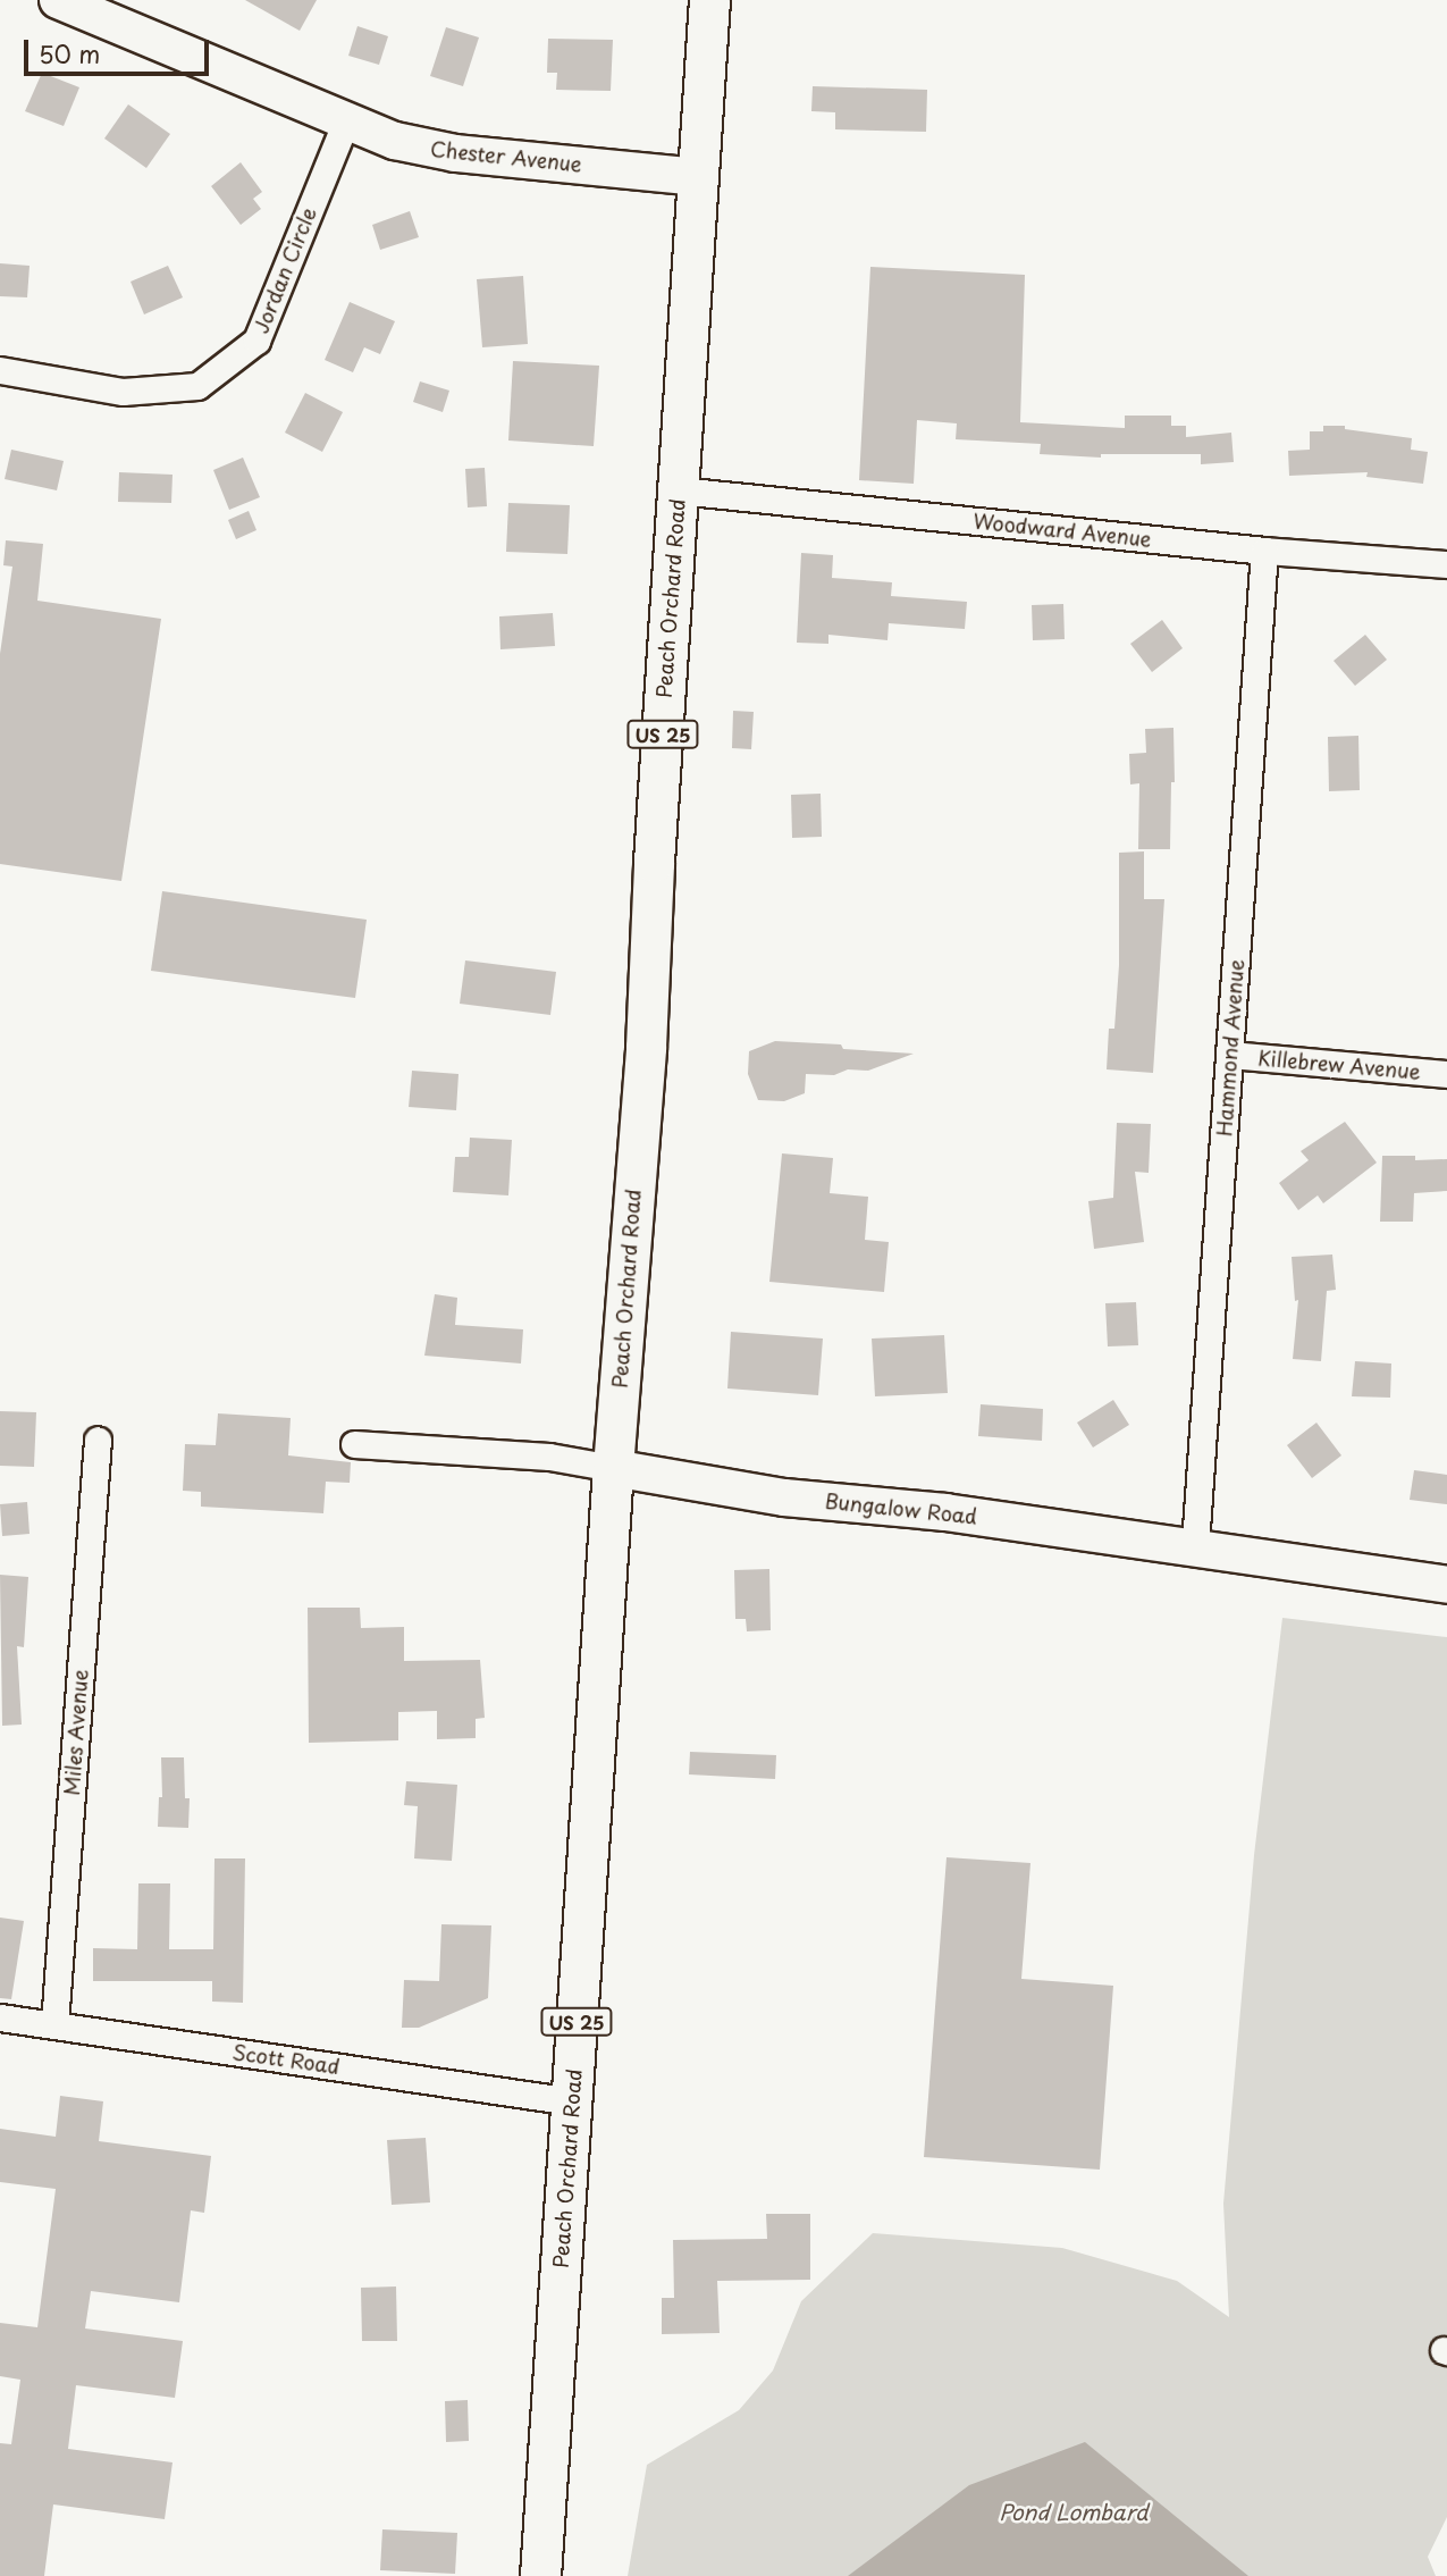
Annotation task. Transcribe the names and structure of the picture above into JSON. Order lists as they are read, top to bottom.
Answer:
{
  "streets": {
    "main road": ["Peach Orchard Road", "US 25"],
    "street": [
      "Chester Avenue",
      "Jordan Circle",
      "Woodward Avenue",
      "Hammond Avenue",
      "Killebrew Avenue",
      "Bungalow Road",
      "Miles Avenue",
      "Scott Road"
    ]
  },
  "crossings": [
    ["Chester Avenue", "Jordan Circle"],
    ["Chester Avenue", "Peach Orchard Road"],
    ["Woodward Avenue", "Peach Orchard Road"],
    ["Woodward Avenue", "Hammond Avenue"],
    ["Peach Orchard Road", "Bungalow Road"],
    ["Peach Orchard Road", "Scott Road"],
    ["Hammond Avenue", "Killebrew Avenue"],
    ["Hammond Avenue", "Bungalow Road"],
    ["Miles Avenue", "Scott Road"]
  ],
  "water": ["Pond Lombard"],
  "scale_bar": "50 m"
}
